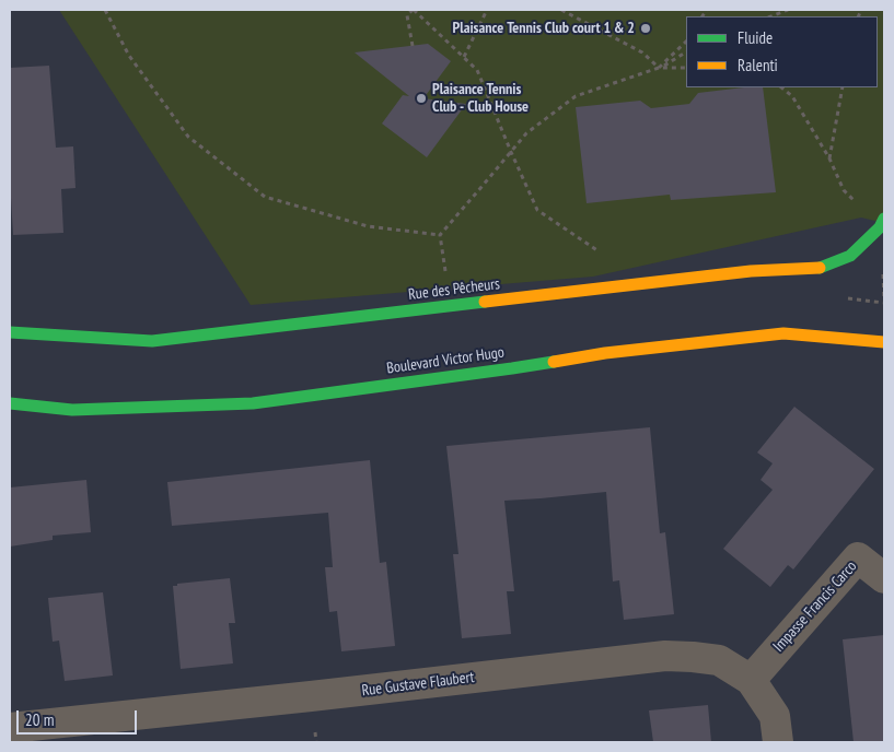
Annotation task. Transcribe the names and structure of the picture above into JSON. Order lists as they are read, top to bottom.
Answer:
{
  "streets": {
    "street": [
      "Rue des Pêcheurs",
      "Boulevard Victor Hugo",
      "Impasse Francis Carco",
      "Rue Gustave Flaubert"
    ]
  },
  "crossings": [
    ["Impasse Francis Carco", "Rue Gustave Flaubert"]
  ],
  "places": ["Plaisance Tennis Club court 1 & 2", "Plaisance Tennis Club - Club House"],
  "legend": ["Fluide", "Ralenti"],
  "scale_bar": "20 m"
}
